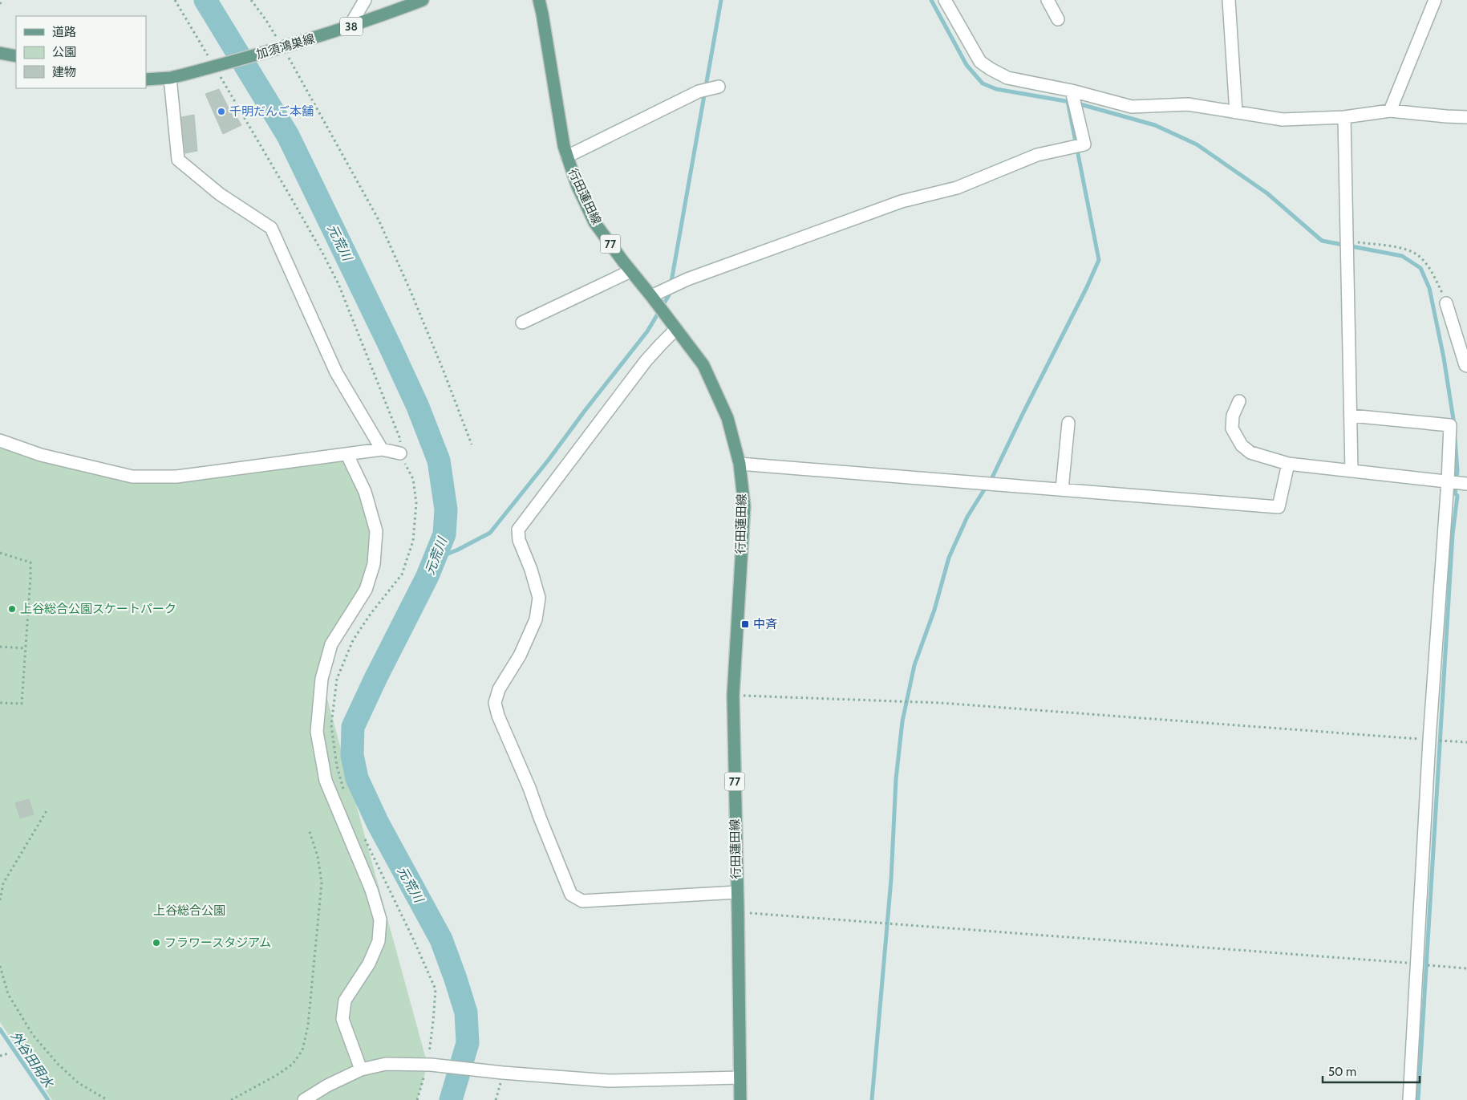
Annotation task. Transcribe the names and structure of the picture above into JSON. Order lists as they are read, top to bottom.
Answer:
{
  "streets": {
    "main road": [
      "38",
      "加須鴻巣線",
      "行田蓮田線",
      "77"
    ]
  },
  "water": ["元荒川", "外谷田用水"],
  "parks": ["上谷総合公園"],
  "places": {
    "other": ["千明だんご本舗", "上谷総合公園スケートパーク", "フラワースタジアム"],
    "transit": ["中斉"]
  },
  "legend": ["道路", "公園", "建物"],
  "scale_bar": "50 m"
}
